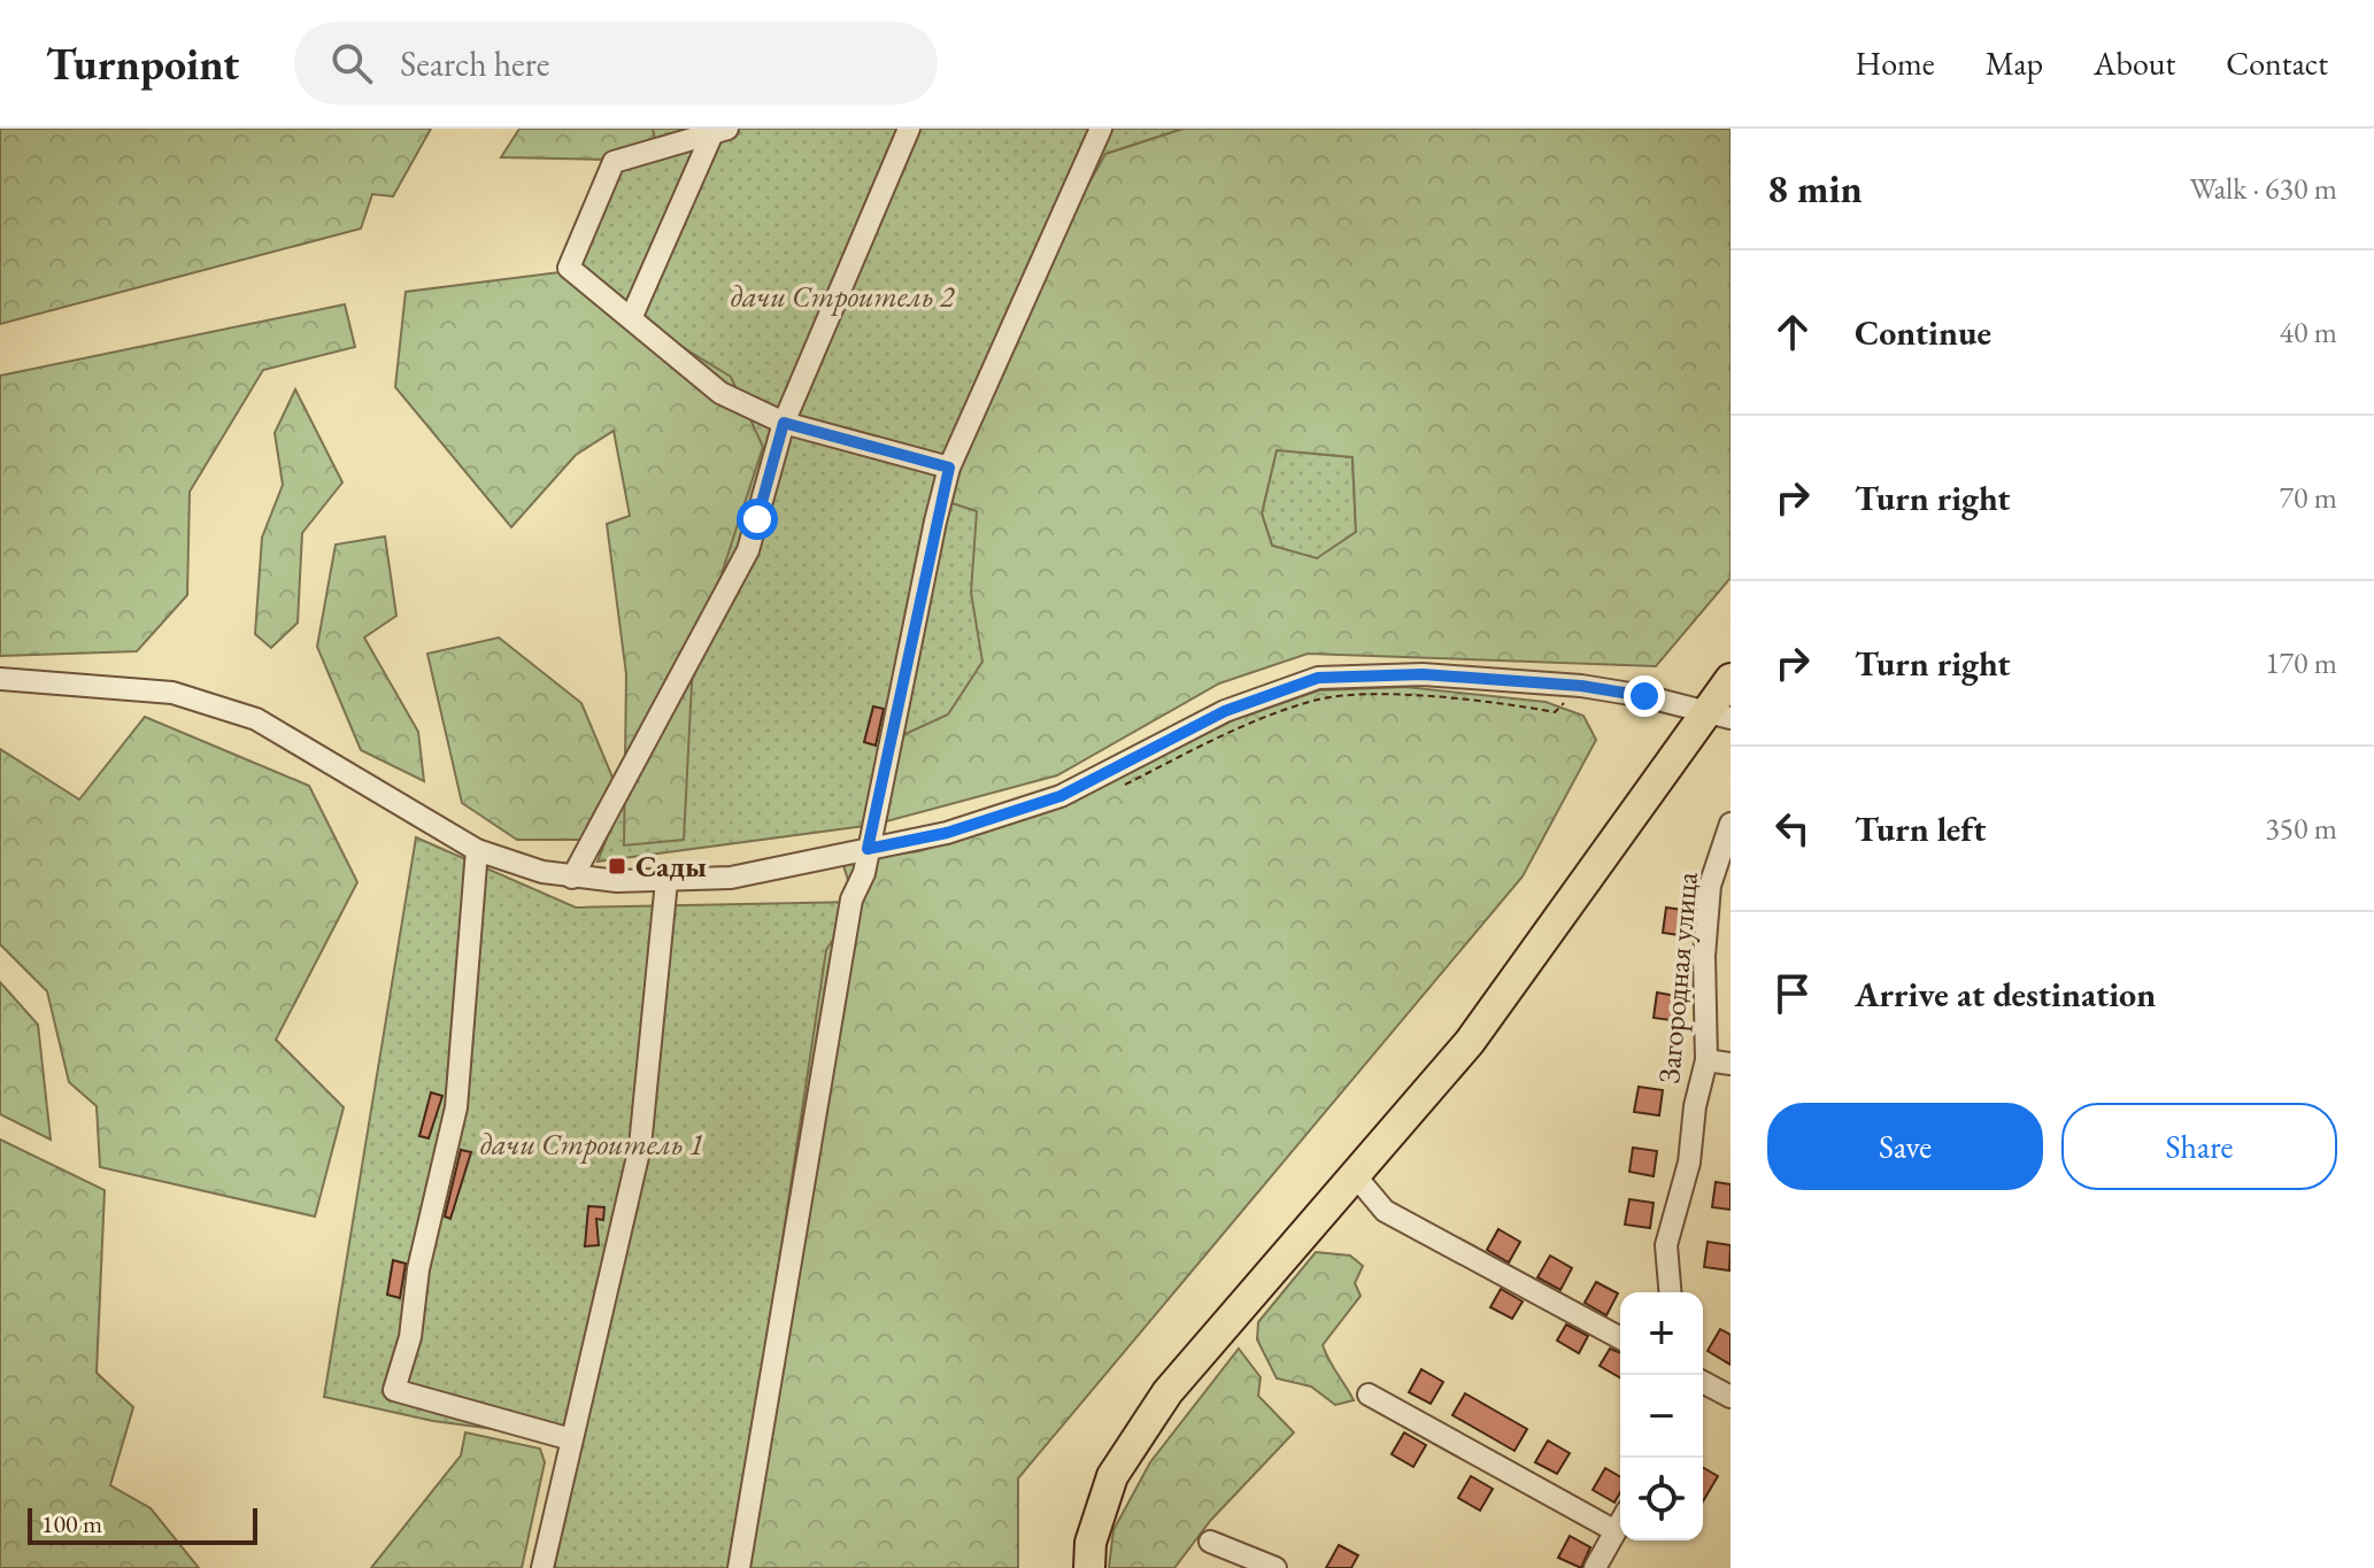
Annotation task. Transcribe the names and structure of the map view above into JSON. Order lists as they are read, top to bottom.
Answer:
{
  "streets": {
    "street": ["Загородная улица"]
  },
  "parks": ["дачи Строитель 2", "дачи Строитель 1"],
  "places": {
    "transit": ["Сады"]
  },
  "scale_bar": "100 m",
  "page": {
    "header": "Turnpoint",
    "search": "Search here",
    "nav": [
      "Home",
      "Map",
      "About",
      "Contact"
    ],
    "heading": ["8 min", "Walk · 630 m"],
    "list": [
      ["Continue", "40 m"],
      ["Turn right", "70 m"],
      ["Turn right", "170 m"],
      ["Turn left", "350 m"],
      "Arrive at destination"
    ],
    "buttons": ["Save", "Share"],
    "map_buttons": ["+", "−"],
    "scale": "100 m"
  }
}
